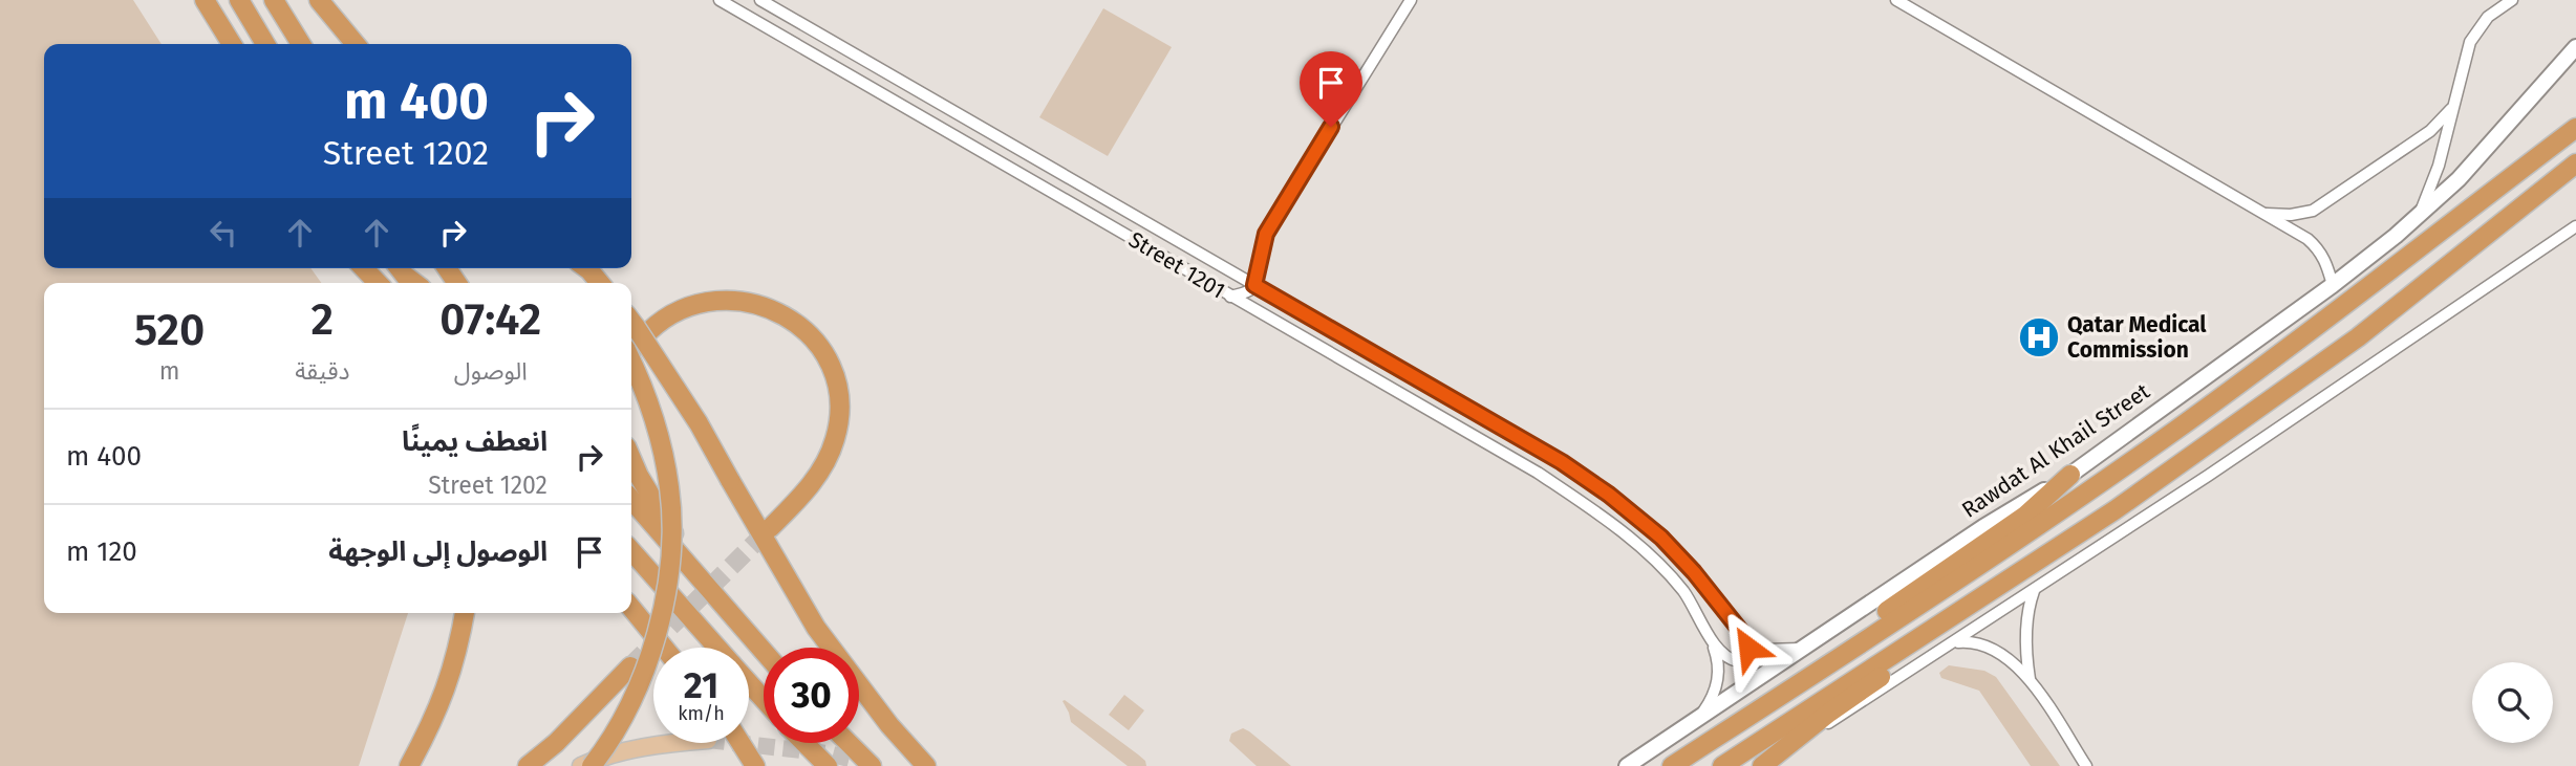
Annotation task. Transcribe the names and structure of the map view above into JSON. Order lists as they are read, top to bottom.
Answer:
{
  "streets": {
    "street": ["Street 1201", "Rawdat Al Khail Street"]
  },
  "crossings": [
    ["Street 1201", "Rawdat Al Khail Street"]
  ],
  "places": {
    "hospital": ["Qatar Medical Commission"]
  },
  "page": {
    "turn": ["400 m", "Street 1202"],
    "eta": [
      "07:42",
      "الوصول",
      "2",
      "دقيقة",
      "520",
      "m"
    ],
    "list": [
      {
        "name": "انعطف يمينًا",
        "note": "Street 1202",
        "value": "400 m"
      },
      {
        "name": "الوصول إلى الوجهة",
        "value": "120 m"
      }
    ],
    "speed": "21 km/h",
    "limit": "30"
  }
}
